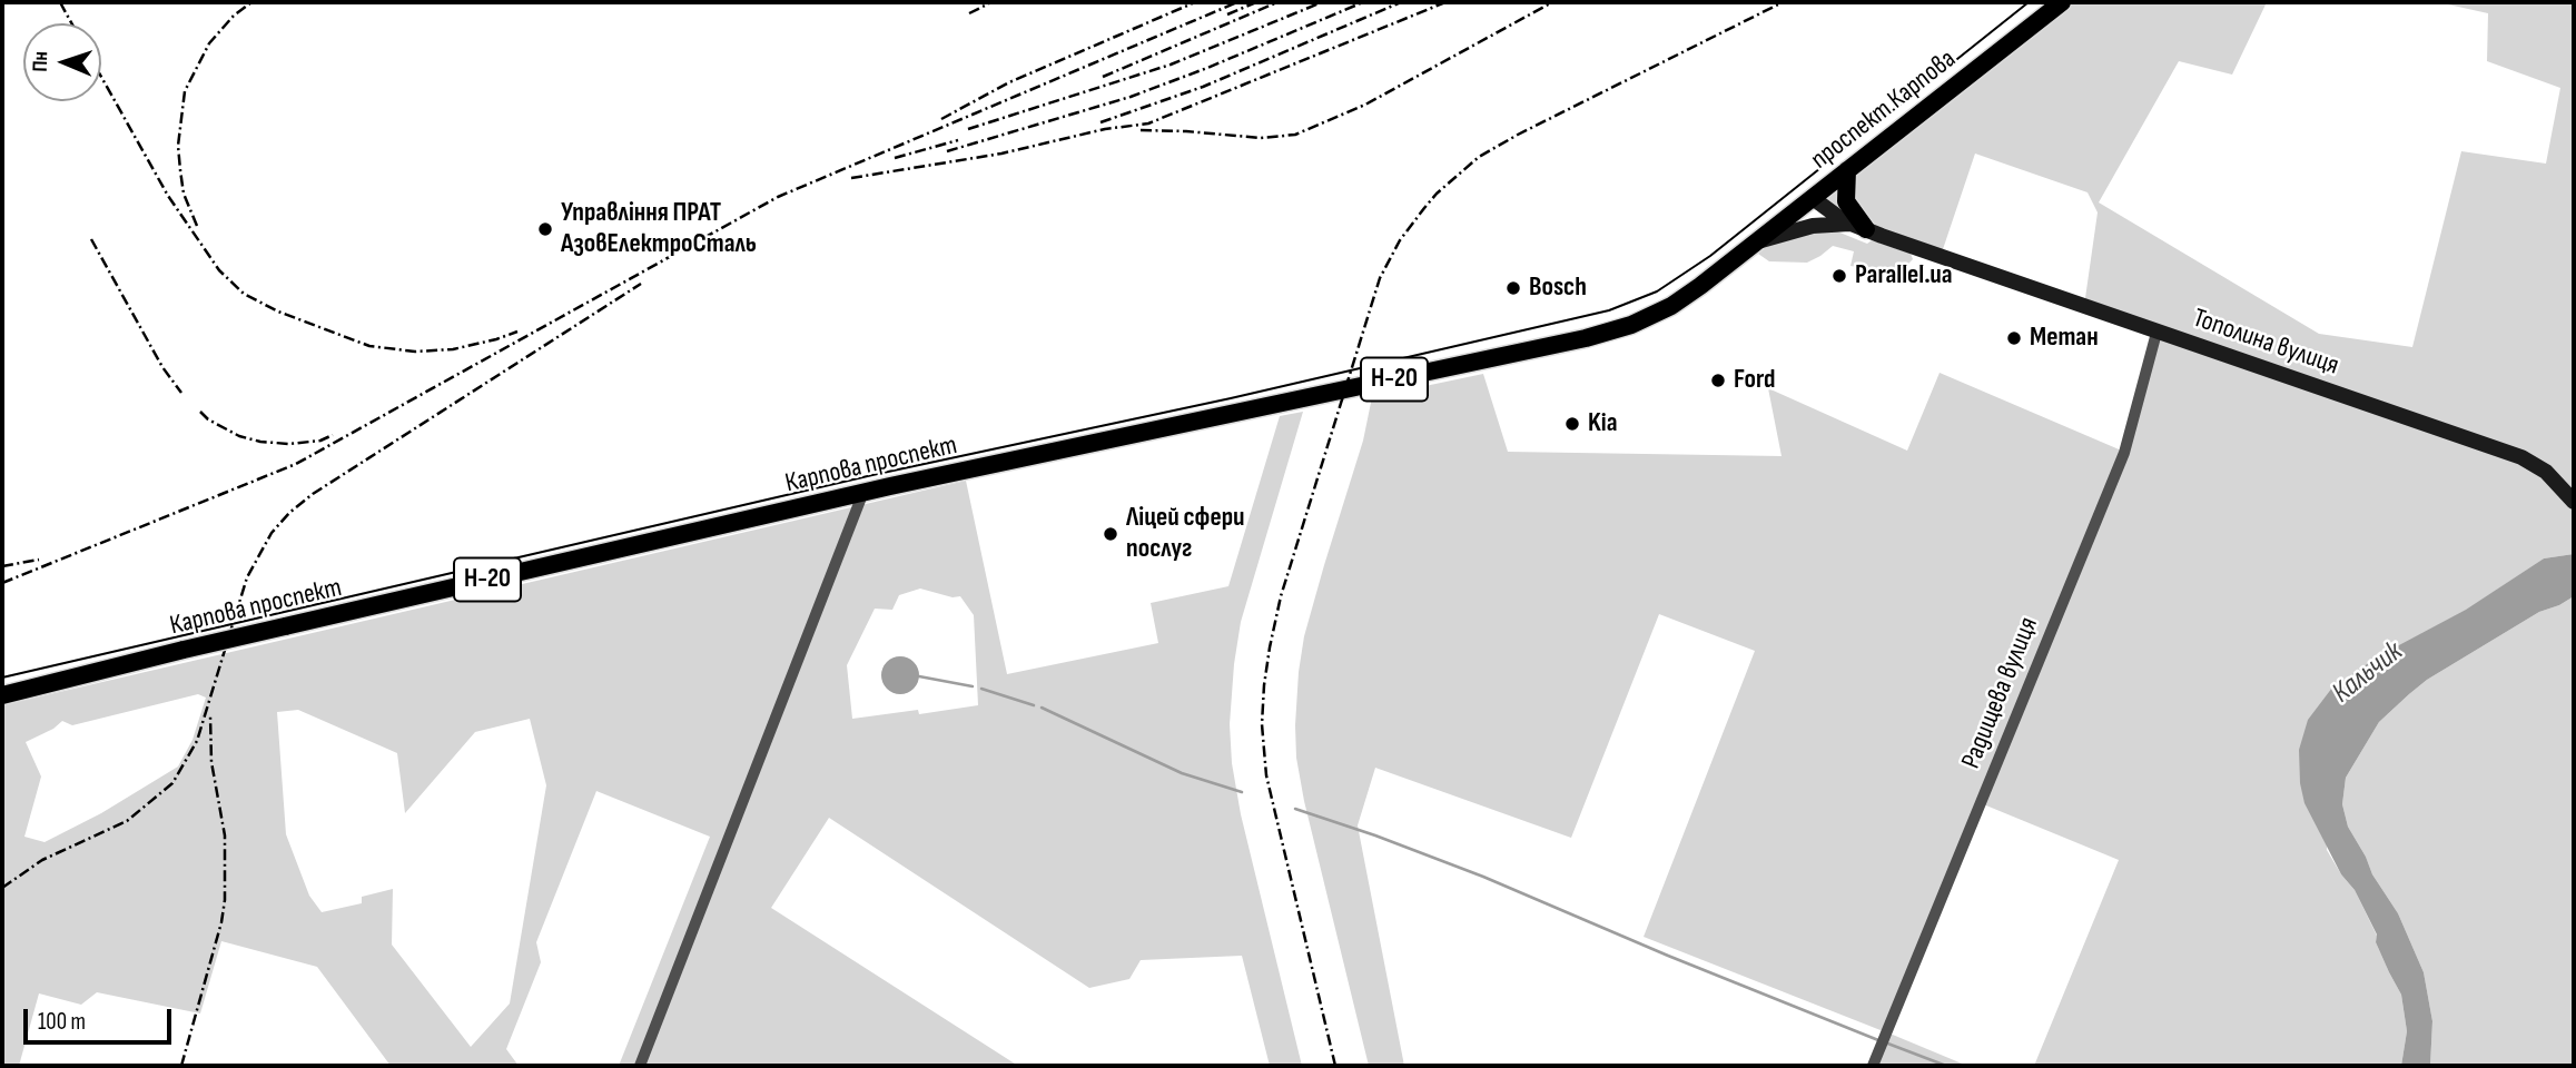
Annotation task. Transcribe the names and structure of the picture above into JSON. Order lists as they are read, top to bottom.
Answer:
{
  "streets": {
    "main road": [
      "проспект Карпова",
      "Тополина вулиця",
      "Н-20",
      "Карпова проспект"
    ],
    "street": ["Радищева вулиця"]
  },
  "crossings": [
    ["проспект Карпова", "Карпова проспект"],
    ["Тополина вулиця", "Радищева вулиця"]
  ],
  "water": ["Кальчик"],
  "places": [
    "Управління ПРАТ АзовЕлектроСталь",
    "Parallel.ua",
    "Bosch",
    "Метан",
    "Ford",
    "Kia",
    "Ліцей сфери послуг"
  ],
  "scale_bar": "100 m",
  "north": "left"
}
